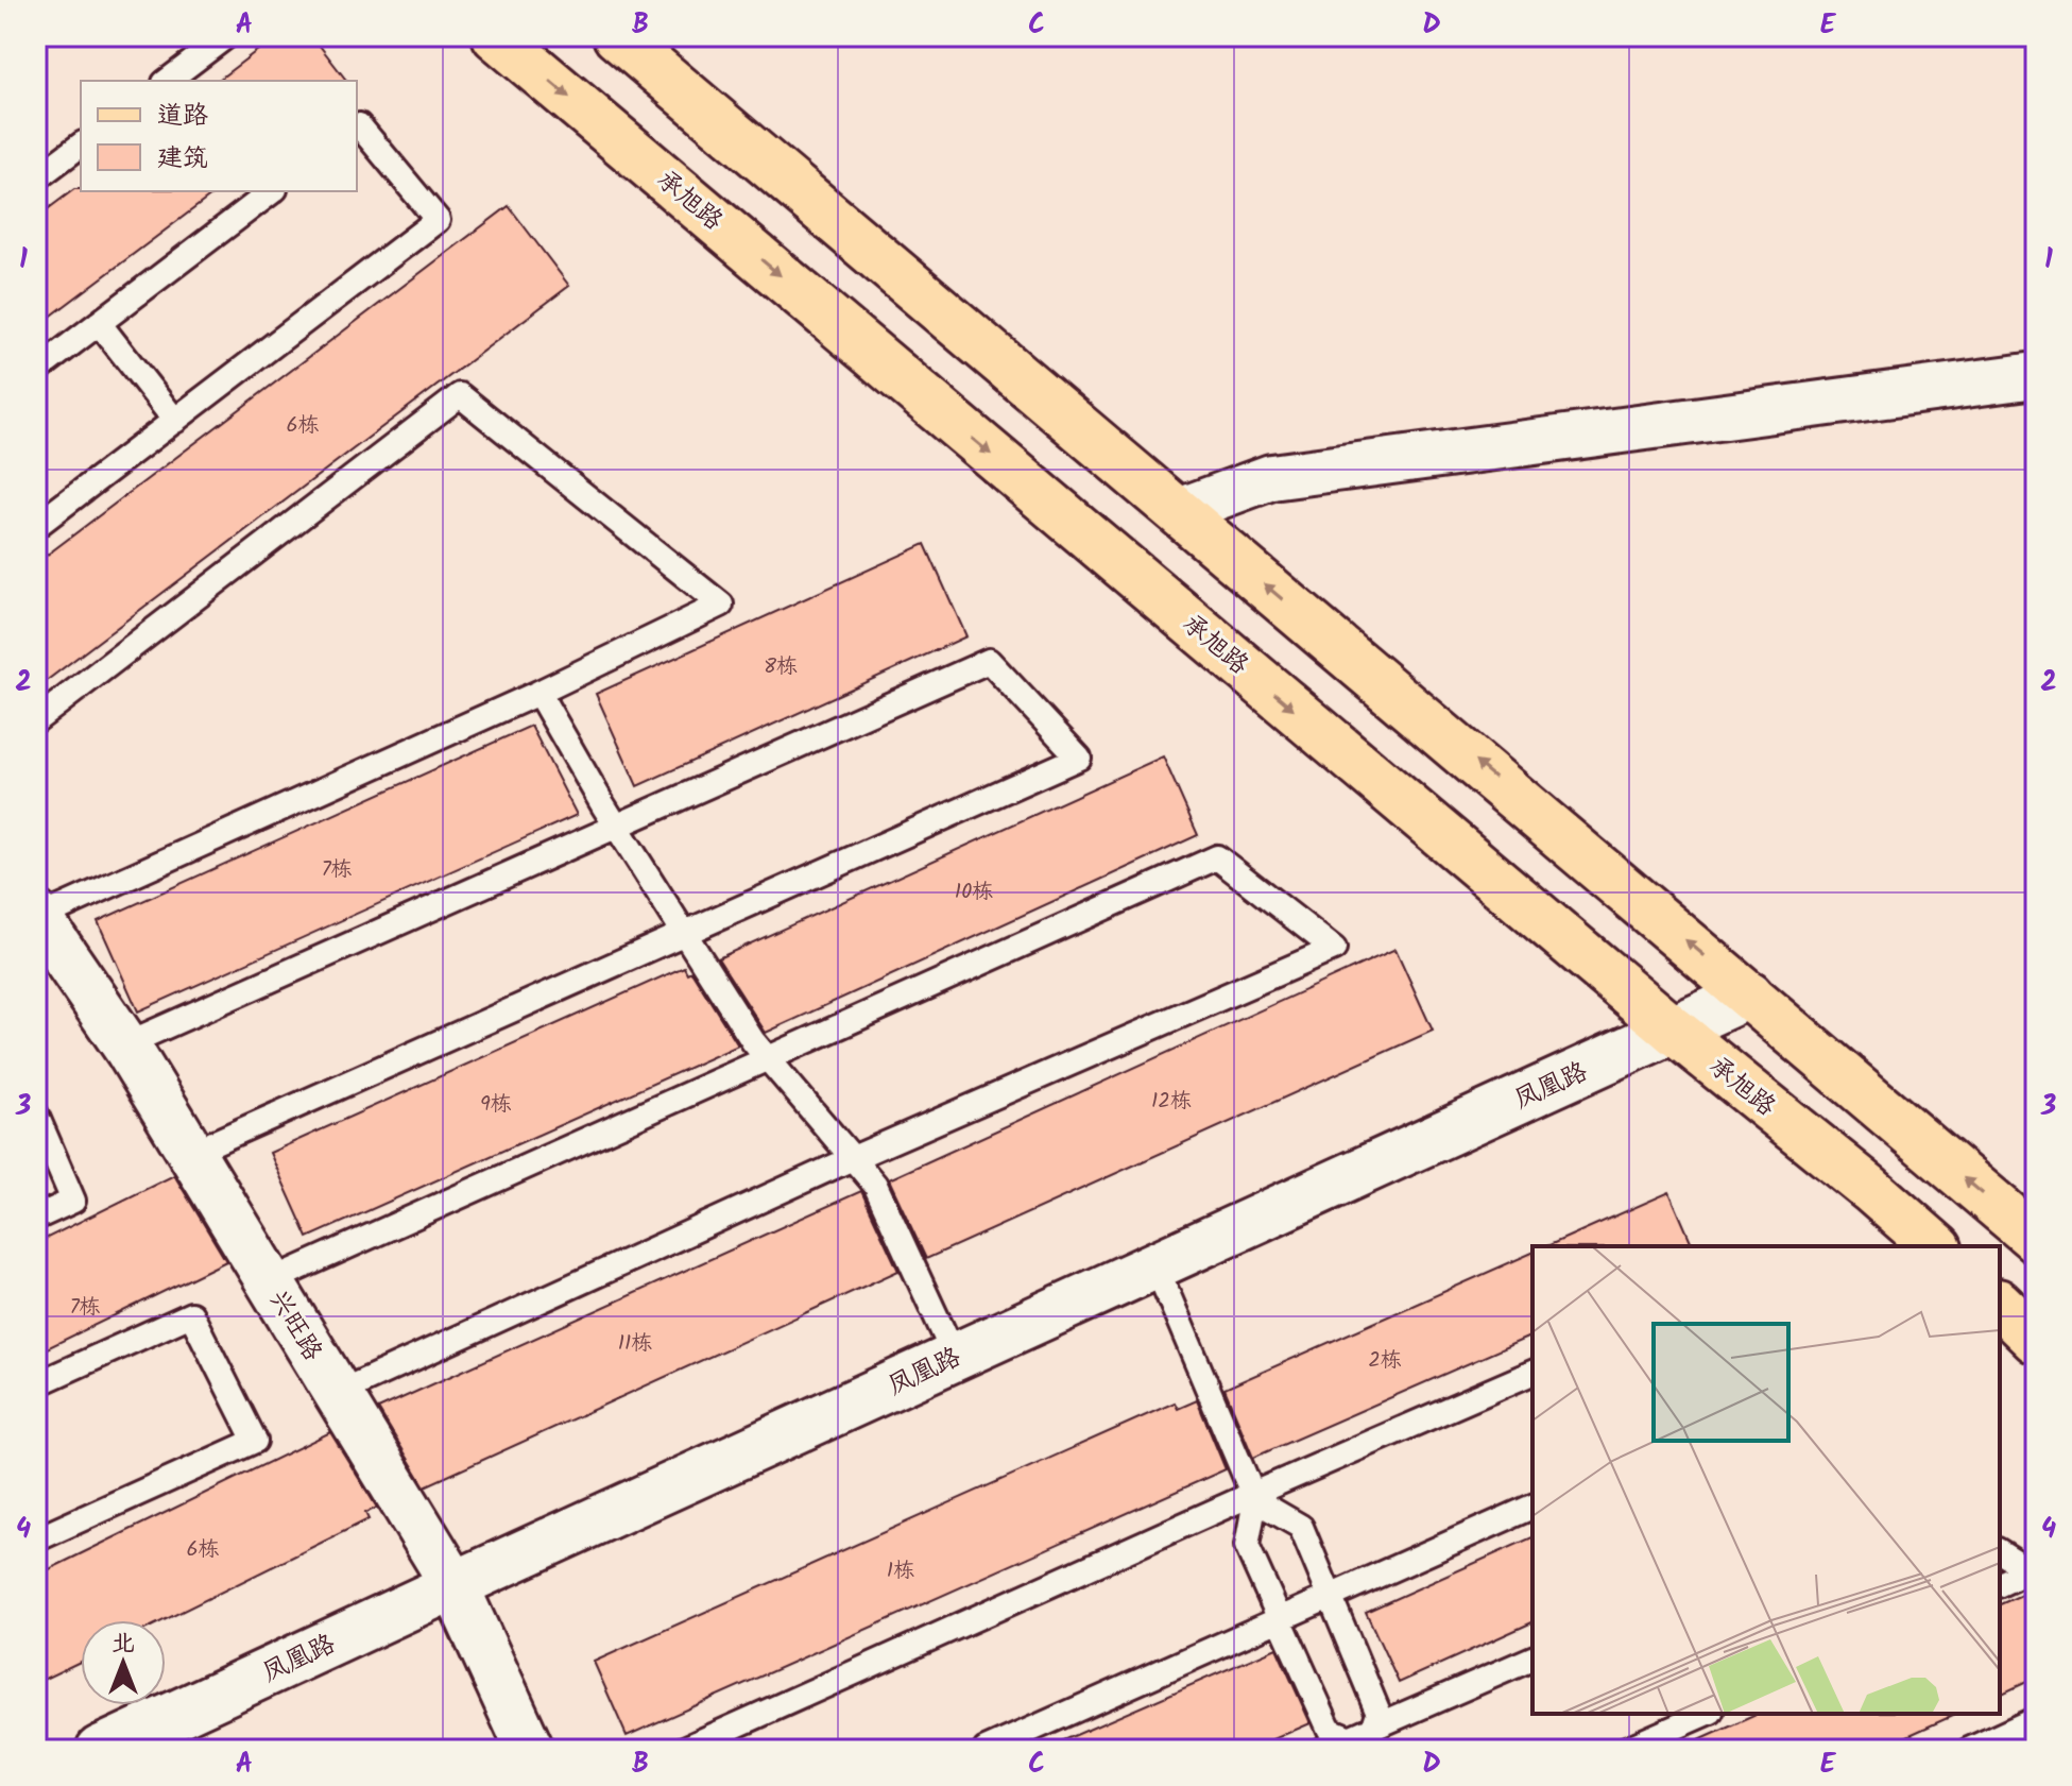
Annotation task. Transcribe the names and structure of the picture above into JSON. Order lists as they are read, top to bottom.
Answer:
{
  "streets": {
    "main road": ["承旭路"],
    "street": ["凤凰路", "兴旺路"]
  },
  "crossings": [
    ["承旭路", "凤凰路"],
    ["凤凰路", "兴旺路"]
  ],
  "house_numbers": [
    "6栋",
    "8栋",
    "7栋",
    "10栋",
    "12栋",
    "9栋",
    "7栋",
    "11栋",
    "2栋",
    "6栋",
    "1栋"
  ],
  "legend": ["道路", "建筑"],
  "north": "top",
  "grid": {
    "columns": [
      "A",
      "B",
      "C",
      "D",
      "E"
    ],
    "rows": [
      "1",
      "2",
      "3",
      "4"
    ]
  }
}
